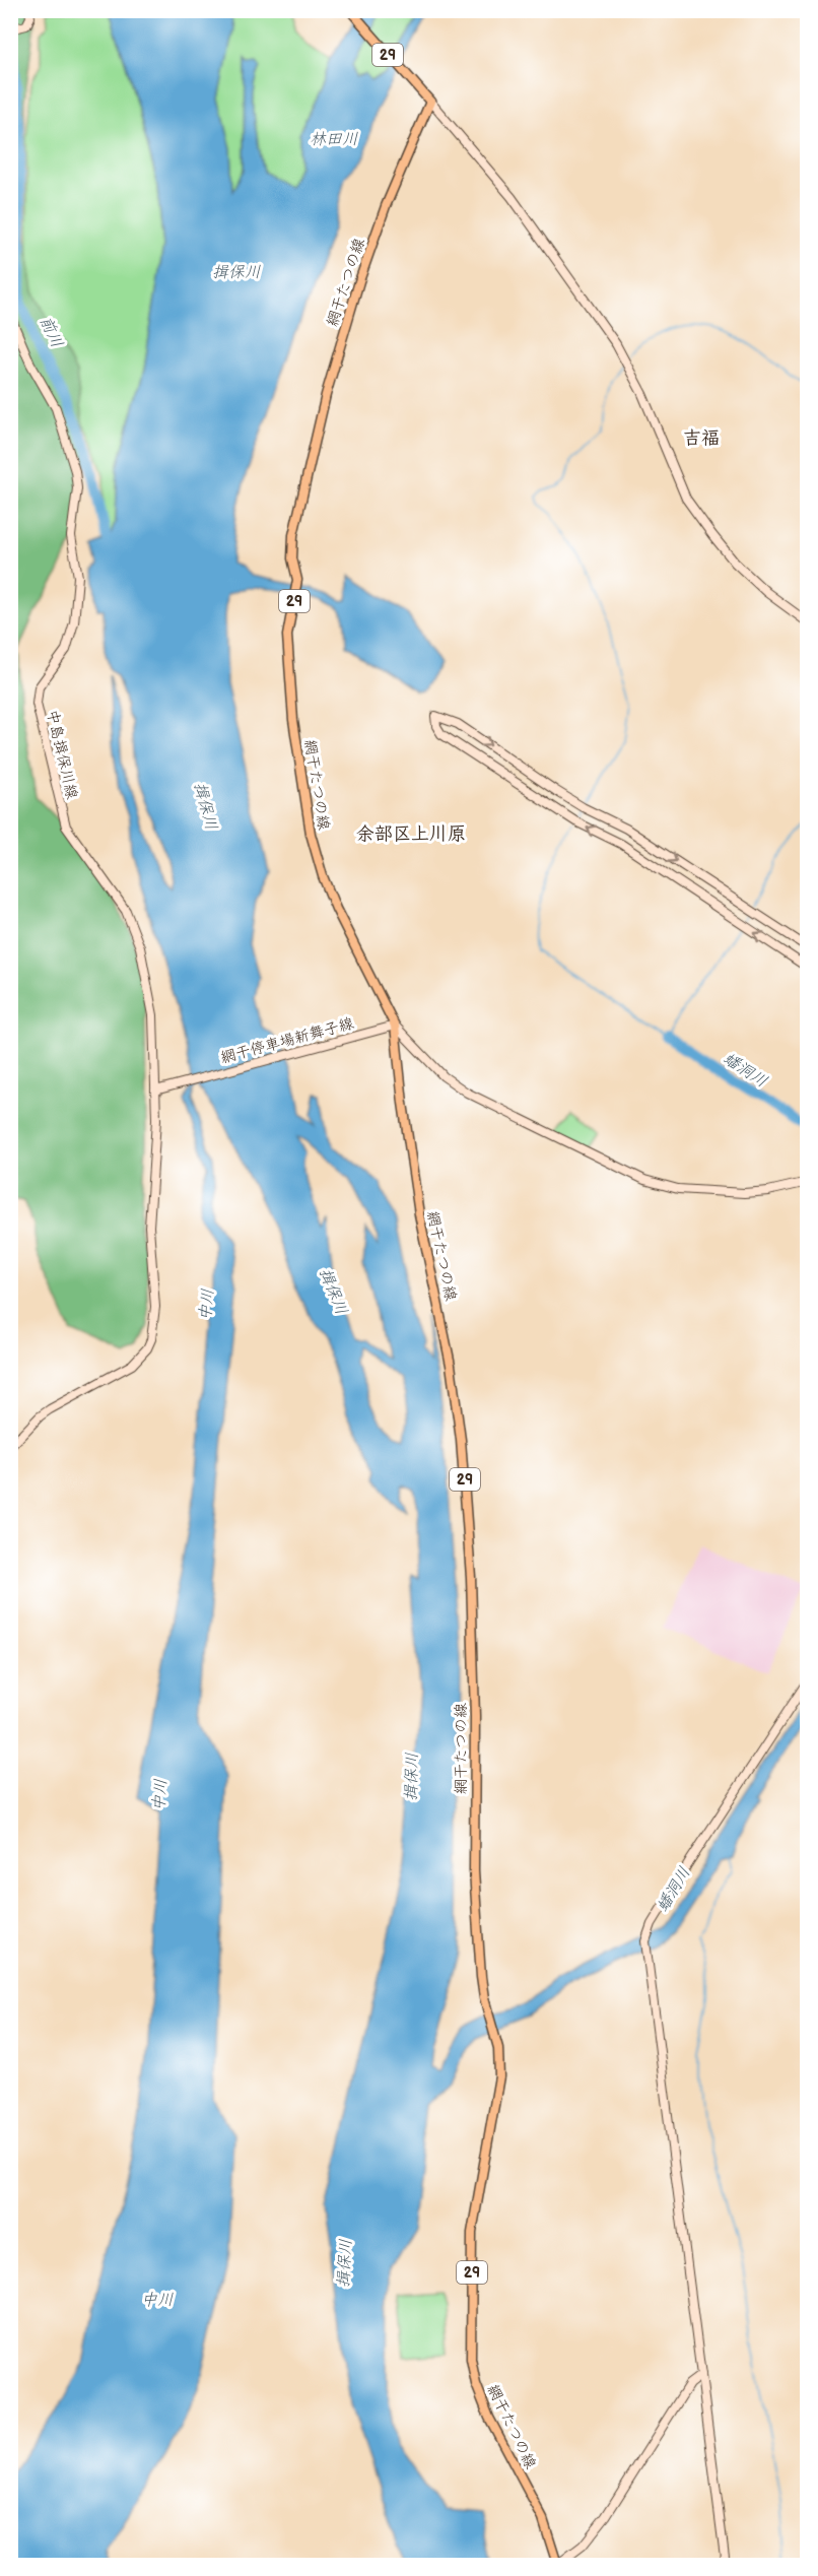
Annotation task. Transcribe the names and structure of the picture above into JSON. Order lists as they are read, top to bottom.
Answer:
{
  "streets": {
    "main road": ["29", "網干たつの線"],
    "street": ["中島揖保川線", "網干停車場新舞子線"]
  },
  "crossings": [
    ["29", "網干たつの線"],
    ["網干たつの線", "網干停車場新舞子線"],
    ["中島揖保川線", "網干停車場新舞子線"]
  ],
  "districts": ["吉福", "余部区上川原"],
  "water": [
    "林田川",
    "揖保川",
    "前川",
    "蟠洞川",
    "中川"
  ]
}
